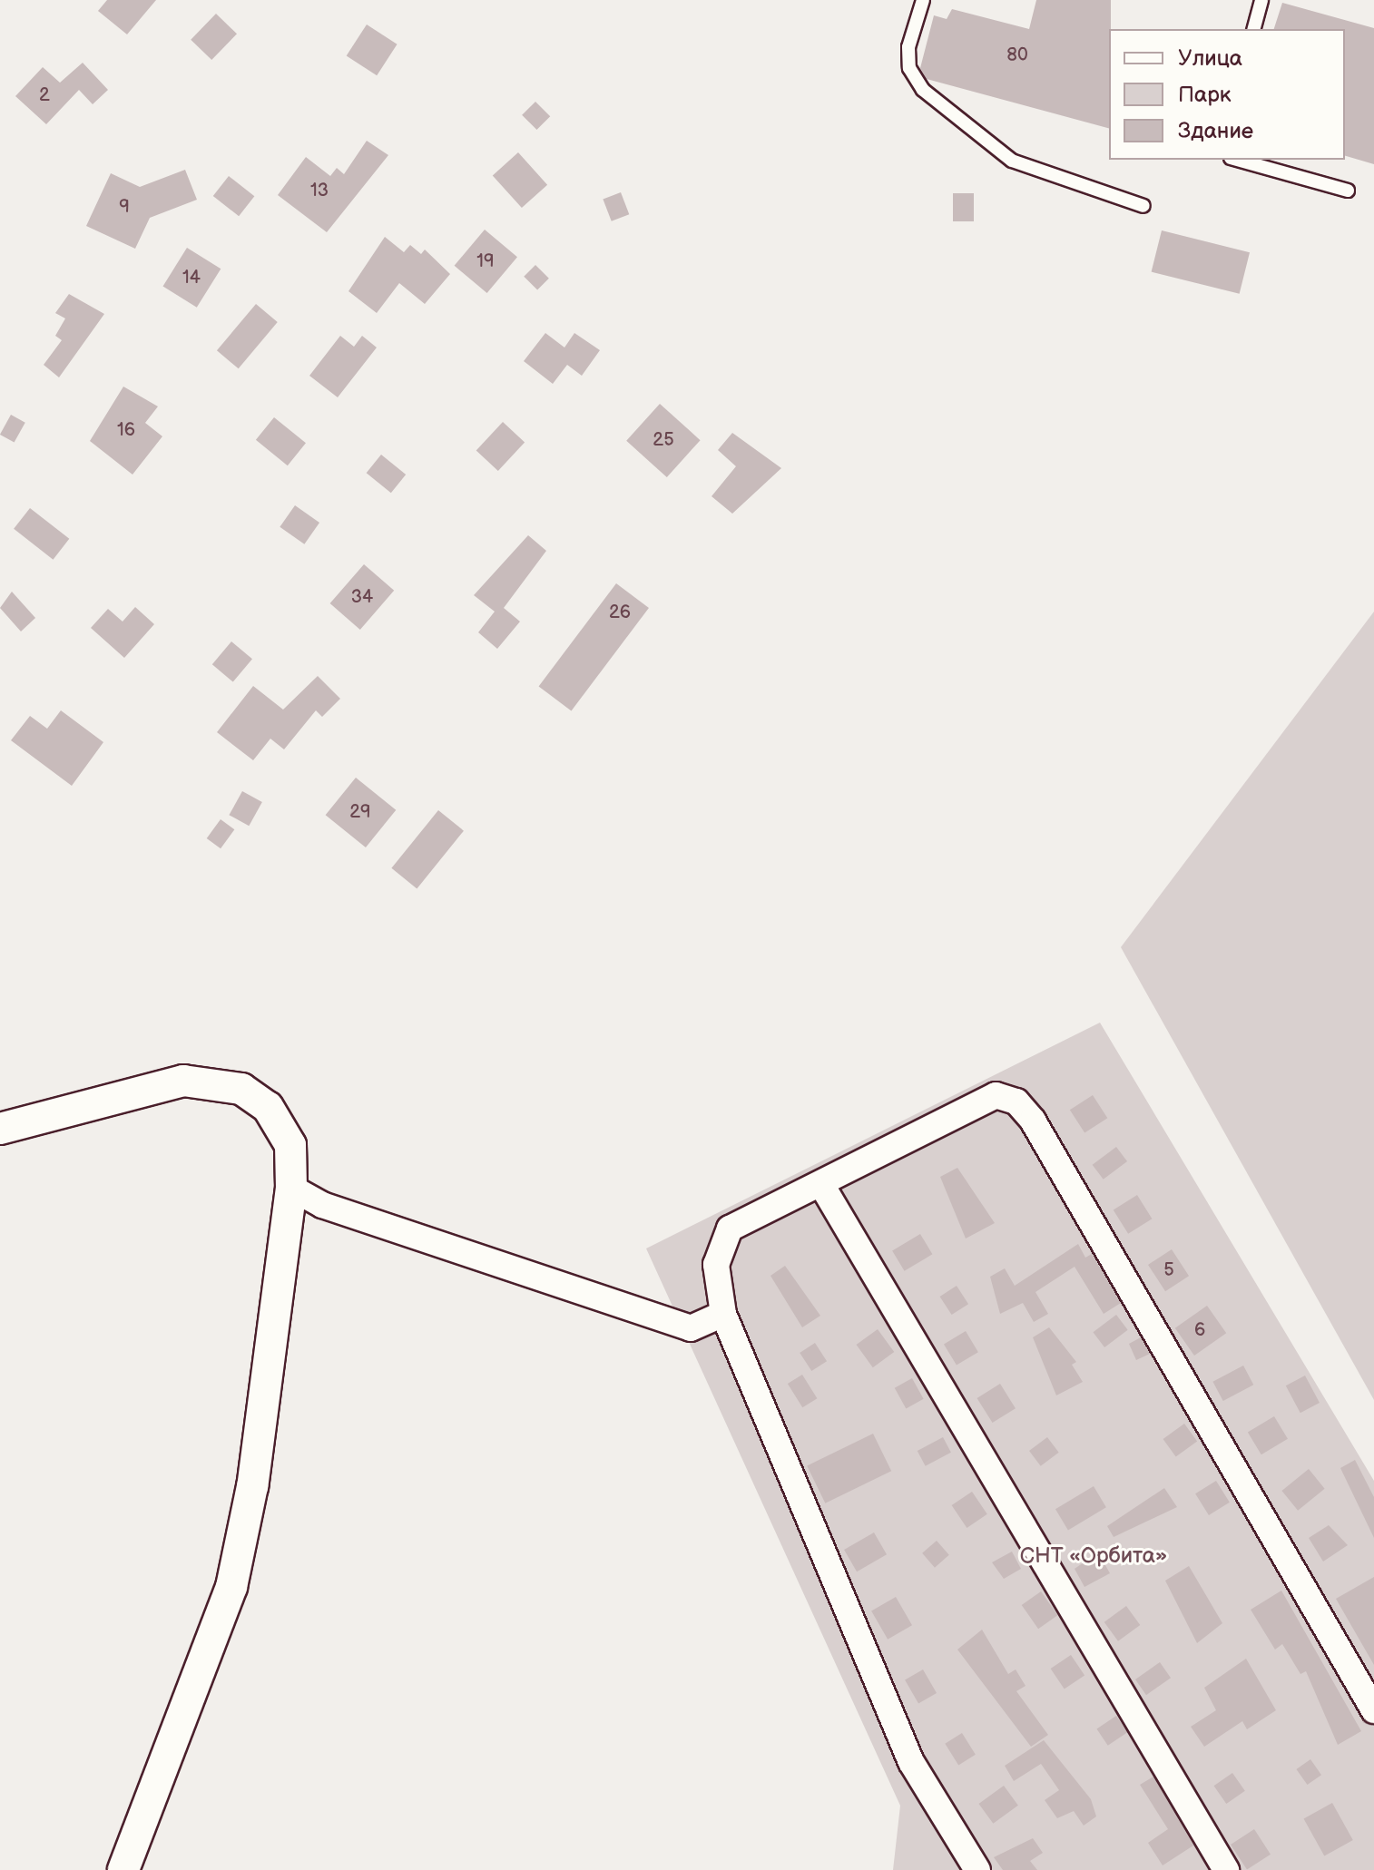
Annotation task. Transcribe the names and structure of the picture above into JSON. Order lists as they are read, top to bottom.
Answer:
{
  "parks": ["СНТ «Орбита»"],
  "house_numbers": [
    "80",
    "2",
    "13",
    "9",
    "19",
    "14",
    "16",
    "25",
    "34",
    "26",
    "29",
    "5",
    "6"
  ],
  "legend": ["Улица", "Парк", "Здание"]
}
